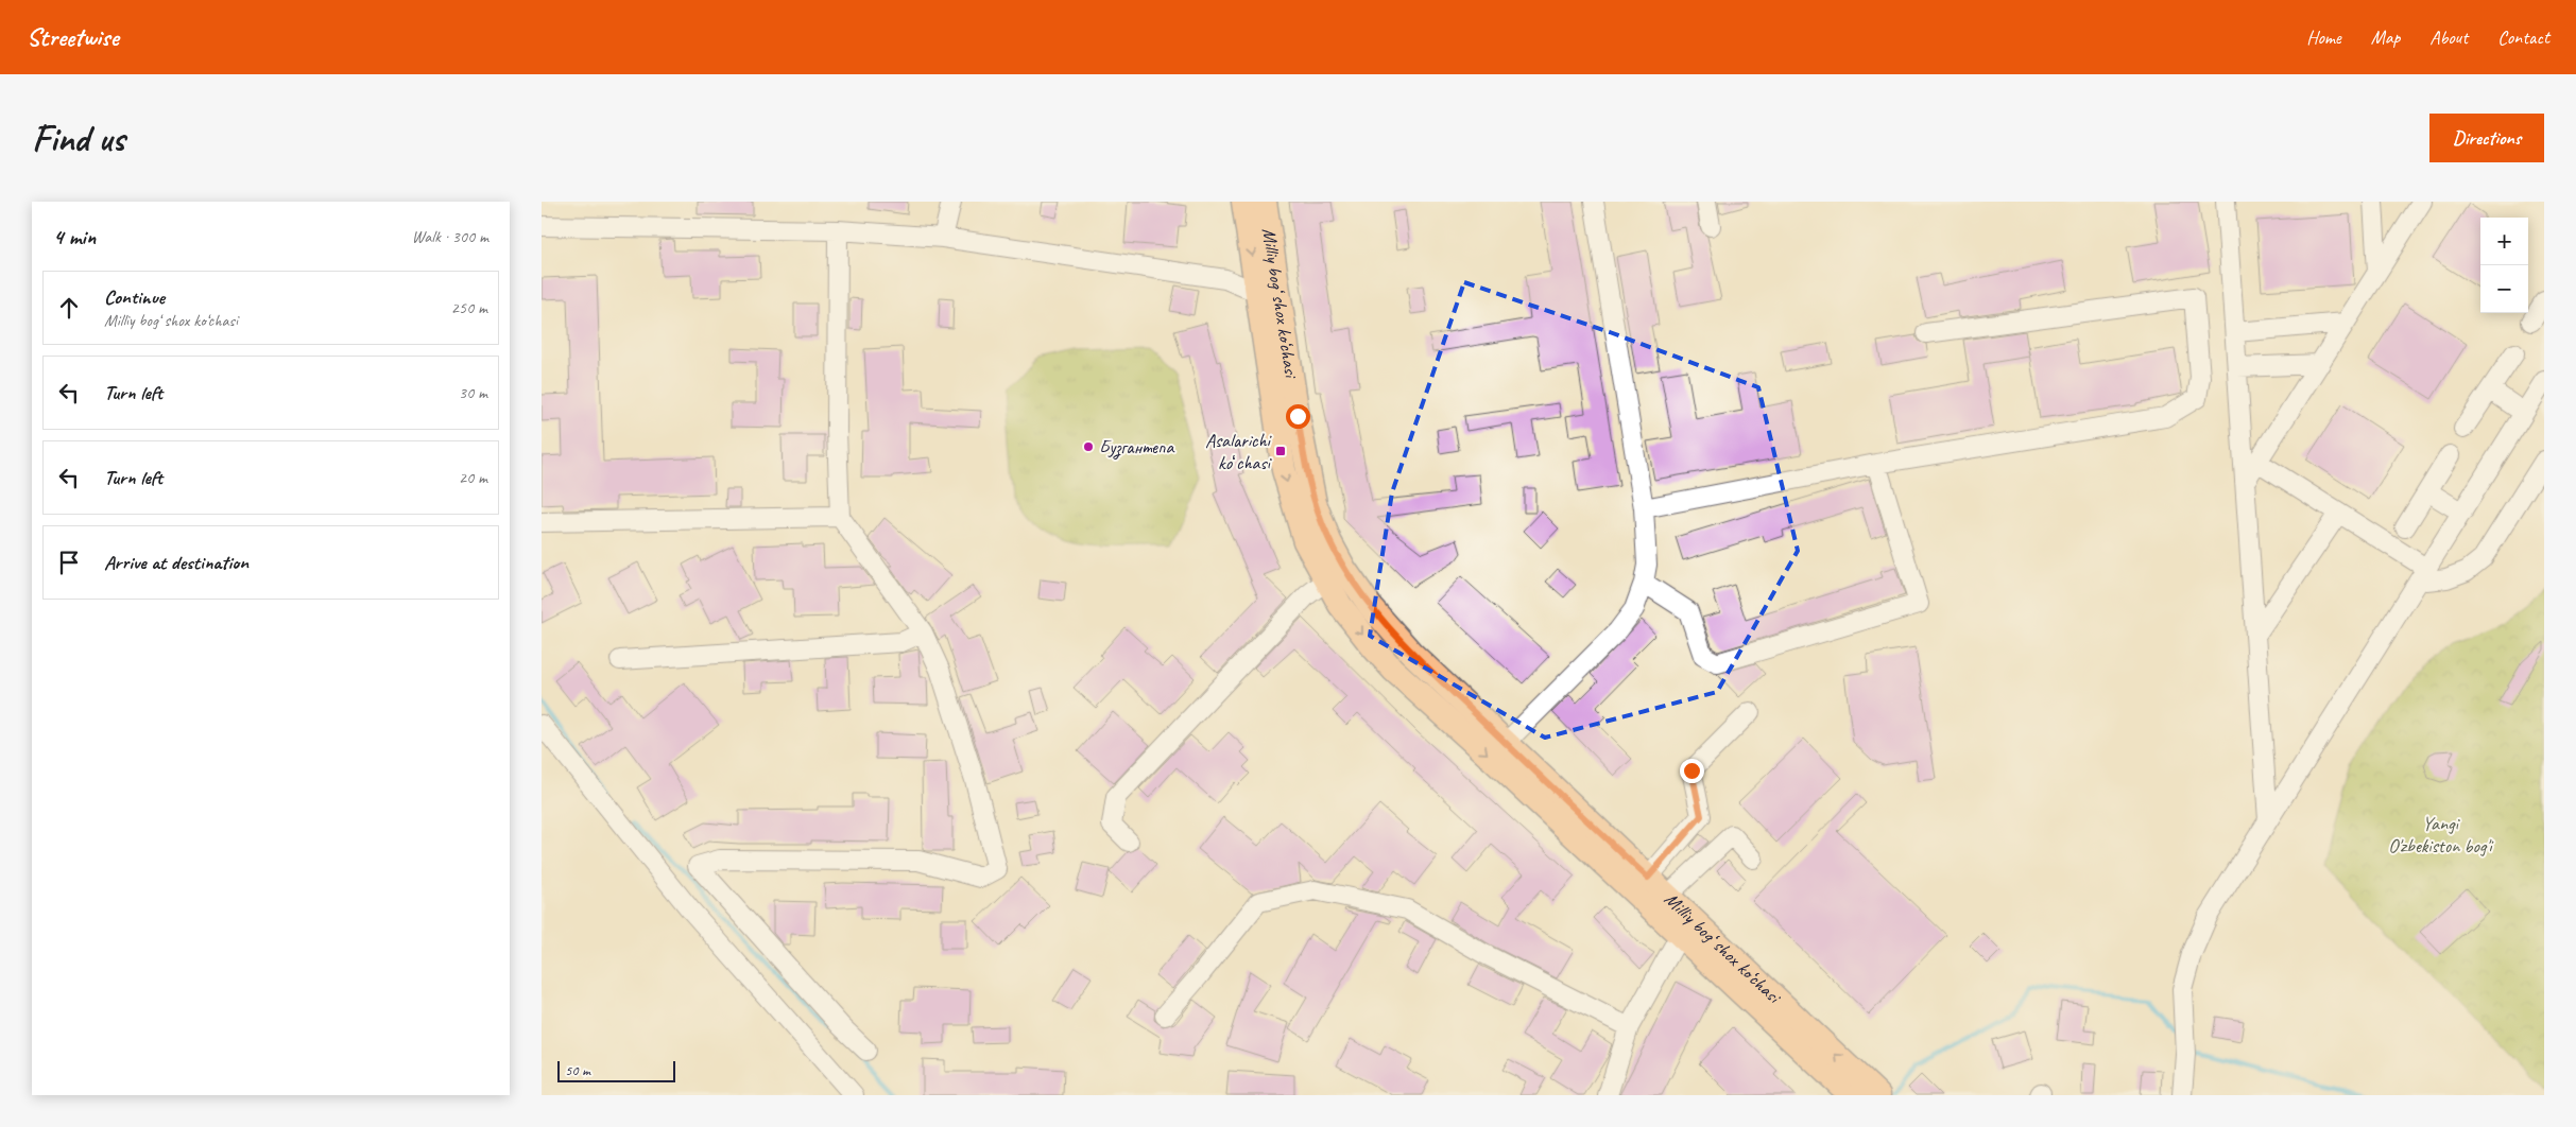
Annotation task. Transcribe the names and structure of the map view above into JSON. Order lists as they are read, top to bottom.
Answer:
{
  "streets": {
    "main road": ["Milliy bog‘ shox ko‘chasi"]
  },
  "parks": ["Yangi O'zbekiston bog'i"],
  "places": {
    "other": ["Бузгантепа"],
    "transit": ["Asalarichi koʻchasi"]
  },
  "scale_bar": "50 m",
  "page": {
    "header": "Streetwise",
    "nav": [
      "Home",
      "Map",
      "About",
      "Contact"
    ],
    "buttons": "Directions",
    "title": "Find us",
    "heading": ["4 min", "Walk · 300 m"],
    "map_buttons": ["+", "−"],
    "list": [
      ["Continue", "Milliy bog‘ shox ko‘chasi", "250 m"],
      ["Turn left", "30 m"],
      ["Turn left", "20 m"],
      "Arrive at destination"
    ],
    "scale": "50 m"
  }
}
